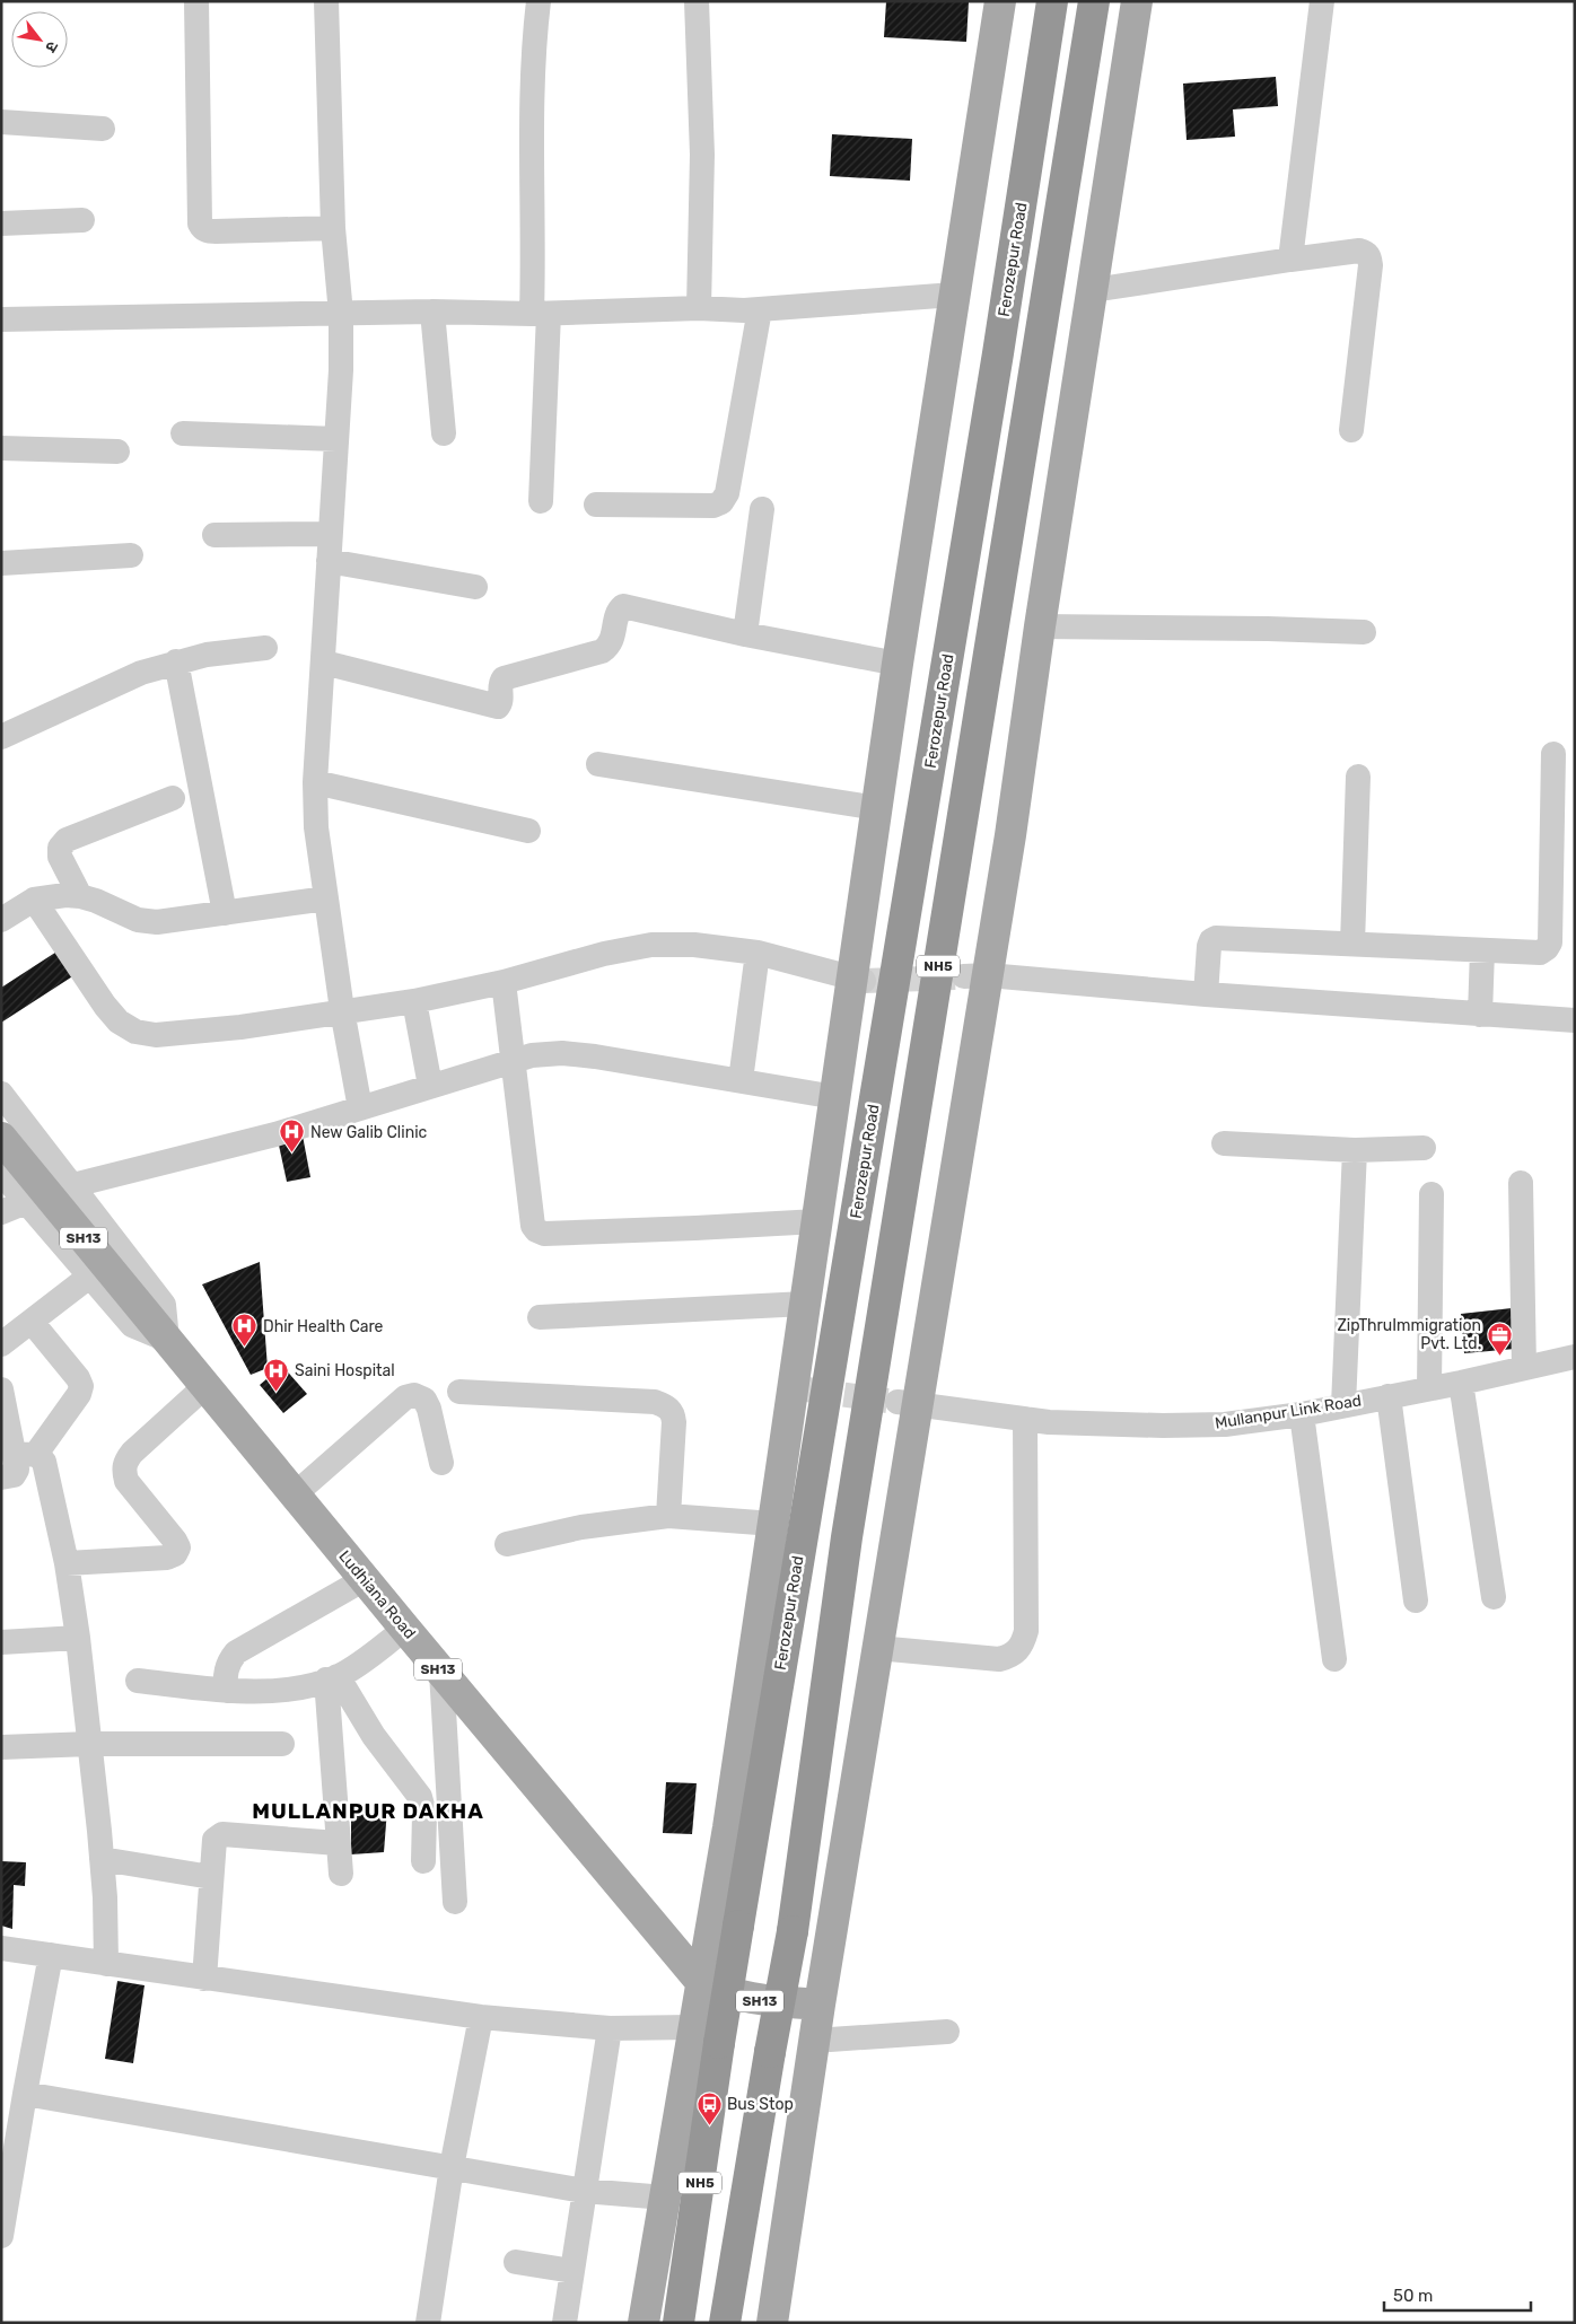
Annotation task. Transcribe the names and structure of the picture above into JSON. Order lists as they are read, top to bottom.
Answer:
{
  "streets": {
    "highway": ["Ferozepur Road", "NH5"],
    "main road": ["SH13", "Ludhiana Road"],
    "street": ["Mullanpur Link Road"]
  },
  "districts": ["MULLANPUR DAKHA"],
  "places": {
    "hospital": ["New Galib Clinic", "Dhir Health Care", "Saini Hospital"],
    "office": ["ZipThruImmigration Pvt. Ltd."],
    "bus stop": ["Bus Stop"]
  },
  "scale_bar": "50 m",
  "north": "bottom right"
}
